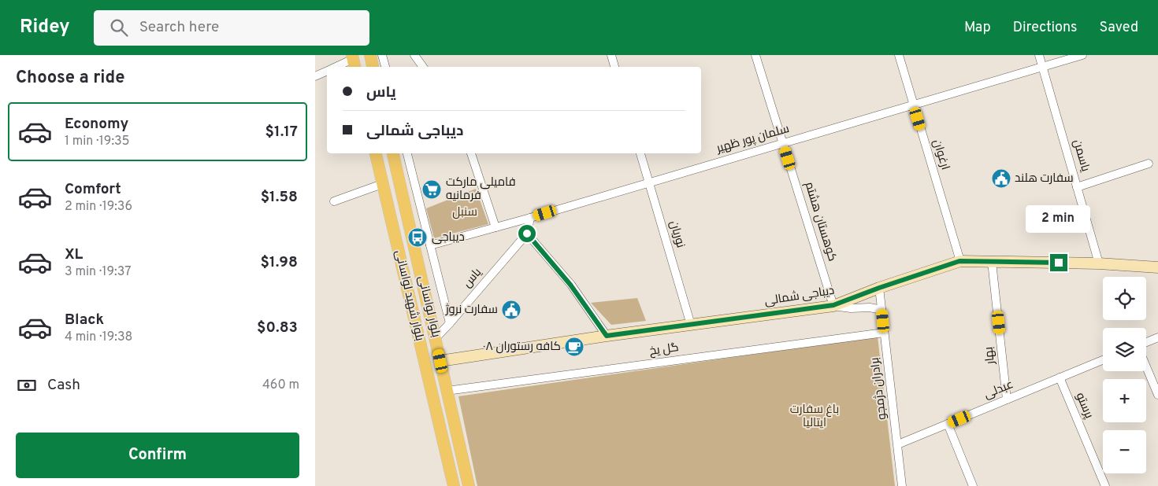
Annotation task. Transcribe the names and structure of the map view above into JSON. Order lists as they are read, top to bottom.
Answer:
{
  "streets": {
    "main road": ["بلوار شهید لواسانی", "دیباجی شمالی", "بلوار لواسانی"],
    "street": [
      "سلمان پور ظهیر",
      "ارغوان",
      "یاسمن",
      "کوهستان هشتم",
      "نوریان",
      "یاس",
      "گل یخ",
      "بهار",
      "برادران دژمجو",
      "عبدلی",
      "پرستو"
    ]
  },
  "crossings": [
    ["سلمان پور ظهیر", "ارغوان"],
    ["سلمان پور ظهیر", "یاسمن"],
    ["سلمان پور ظهیر", "کوهستان هشتم"],
    ["سلمان پور ظهیر", "نوریان"],
    ["سلمان پور ظهیر", "یاس"],
    ["ارغوان", "دیباجی شمالی"],
    ["یاسمن", "دیباجی شمالی"],
    ["کوهستان هشتم", "دیباجی شمالی"],
    ["نوریان", "دیباجی شمالی"],
    ["یاس", "بلوار لواسانی"],
    ["دیباجی شمالی", "بلوار لواسانی"],
    ["دیباجی شمالی", "بهار"],
    ["دیباجی شمالی", "برادران دژمجو"],
    ["بلوار لواسانی", "گل یخ"],
    ["گل یخ", "برادران دژمجو"],
    ["بهار", "عبدلی"],
    ["برادران دژمجو", "عبدلی"],
    ["عبدلی", "پرستو"]
  ],
  "parks": ["سنبل", "باغ سفارت ایتالیا"],
  "places": {
    "public building": ["سفارت هلند", "سفارت نروژ"],
    "supermarket": ["فامیلی مارکت فرمانیه"],
    "bus stop": ["دیباجی"],
    "cafe": ["کافه رستوران ٠٨"]
  },
  "page": {
    "header": "Ridey",
    "search": "Search here",
    "nav": ["Map", "Directions", "Saved"],
    "heading": "Choose a ride",
    "banner": ["یاس", "دیباجی شمالی"],
    "list": [
      {
        "name": "Economy",
        "note": "1 min · 19:35",
        "value": "$1.17"
      },
      {
        "name": "Comfort",
        "note": "2 min · 19:36",
        "value": "$1.58"
      },
      {
        "name": "XL",
        "note": "3 min · 19:37",
        "value": "$1.98"
      },
      {
        "name": "Black",
        "note": "4 min · 19:38",
        "value": "$0.83"
      }
    ],
    "bubble": "2 min",
    "map_buttons": ["+", "−"],
    "pay": ["Cash", "460 m"],
    "buttons": "Confirm"
  }
}
